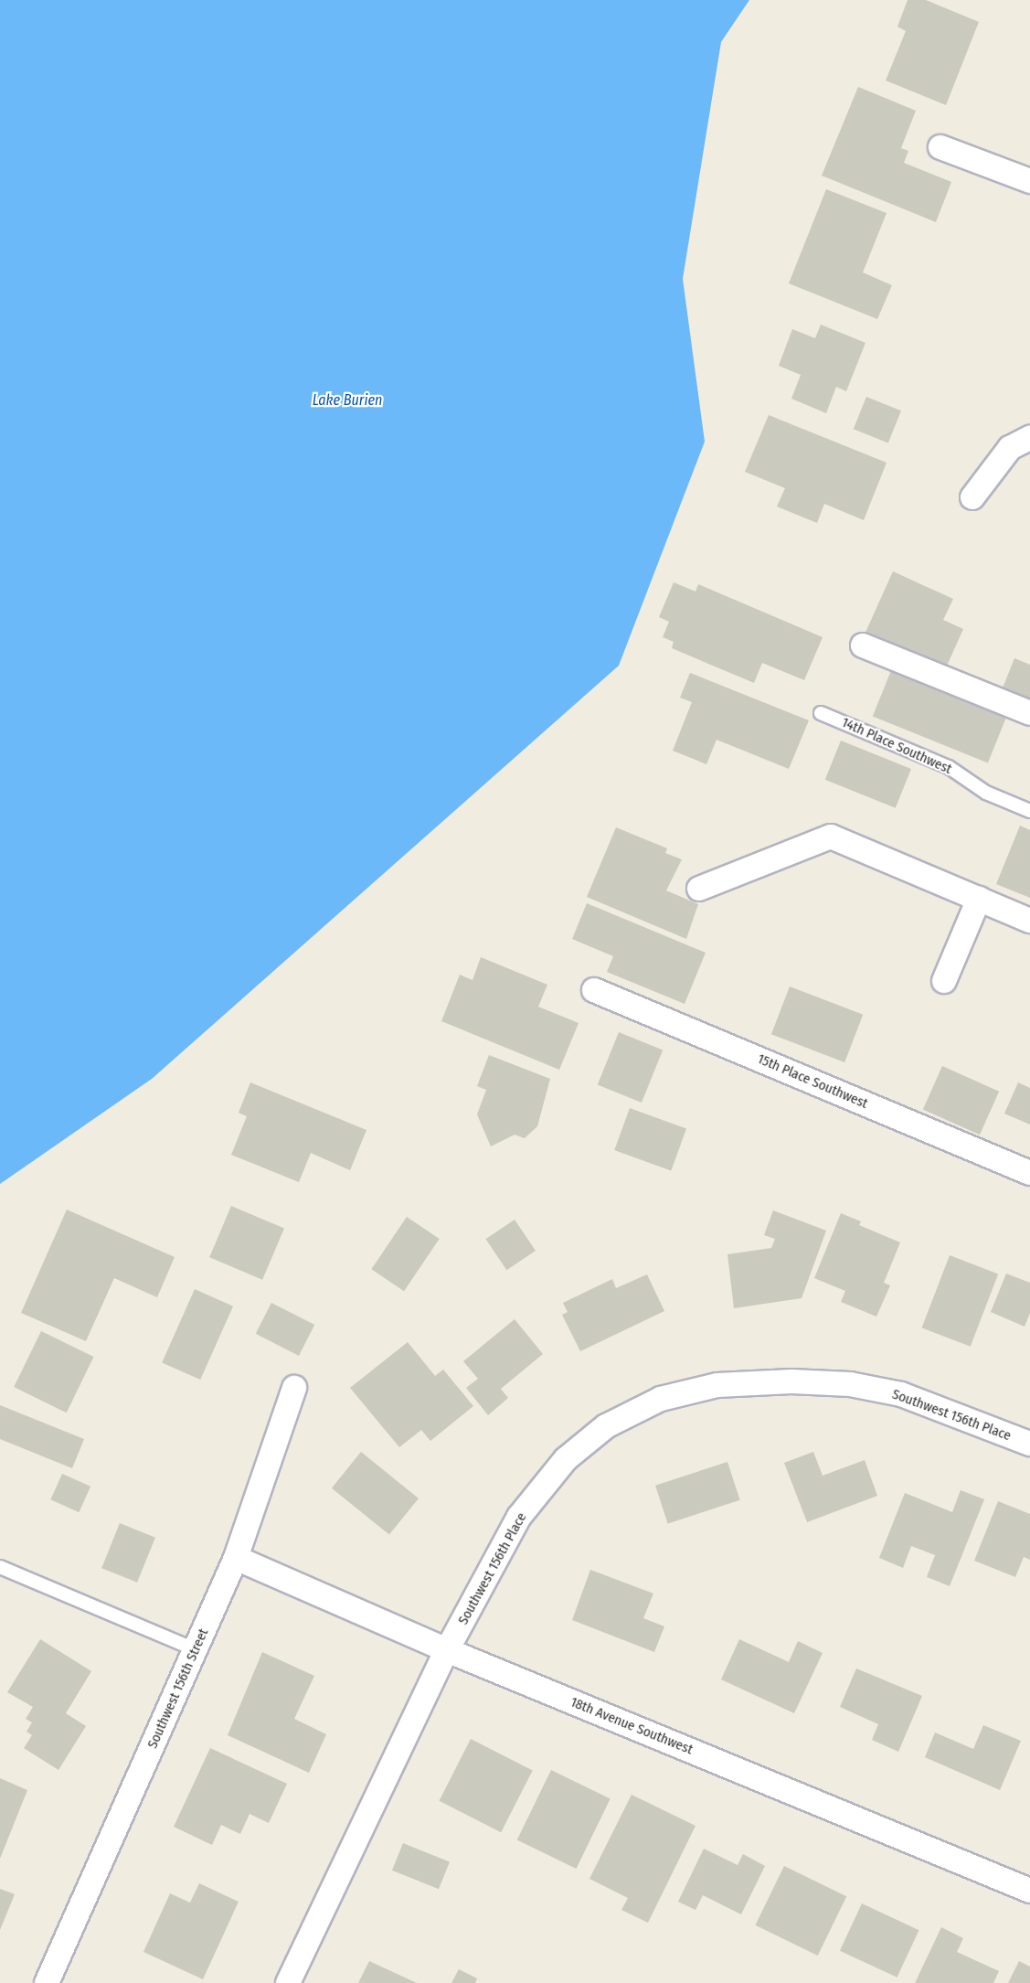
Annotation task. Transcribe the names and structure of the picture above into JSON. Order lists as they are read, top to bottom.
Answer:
{
  "streets": {
    "street": [
      "15th Place Southwest",
      "Southwest 156th Place",
      "Southwest 156th Street",
      "18th Avenue Southwest"
    ],
    "lane": ["14th Place Southwest"]
  },
  "crossings": [
    ["Southwest 156th Place", "18th Avenue Southwest"],
    ["Southwest 156th Street", "18th Avenue Southwest"]
  ],
  "water": ["Lake Burien"]
}
